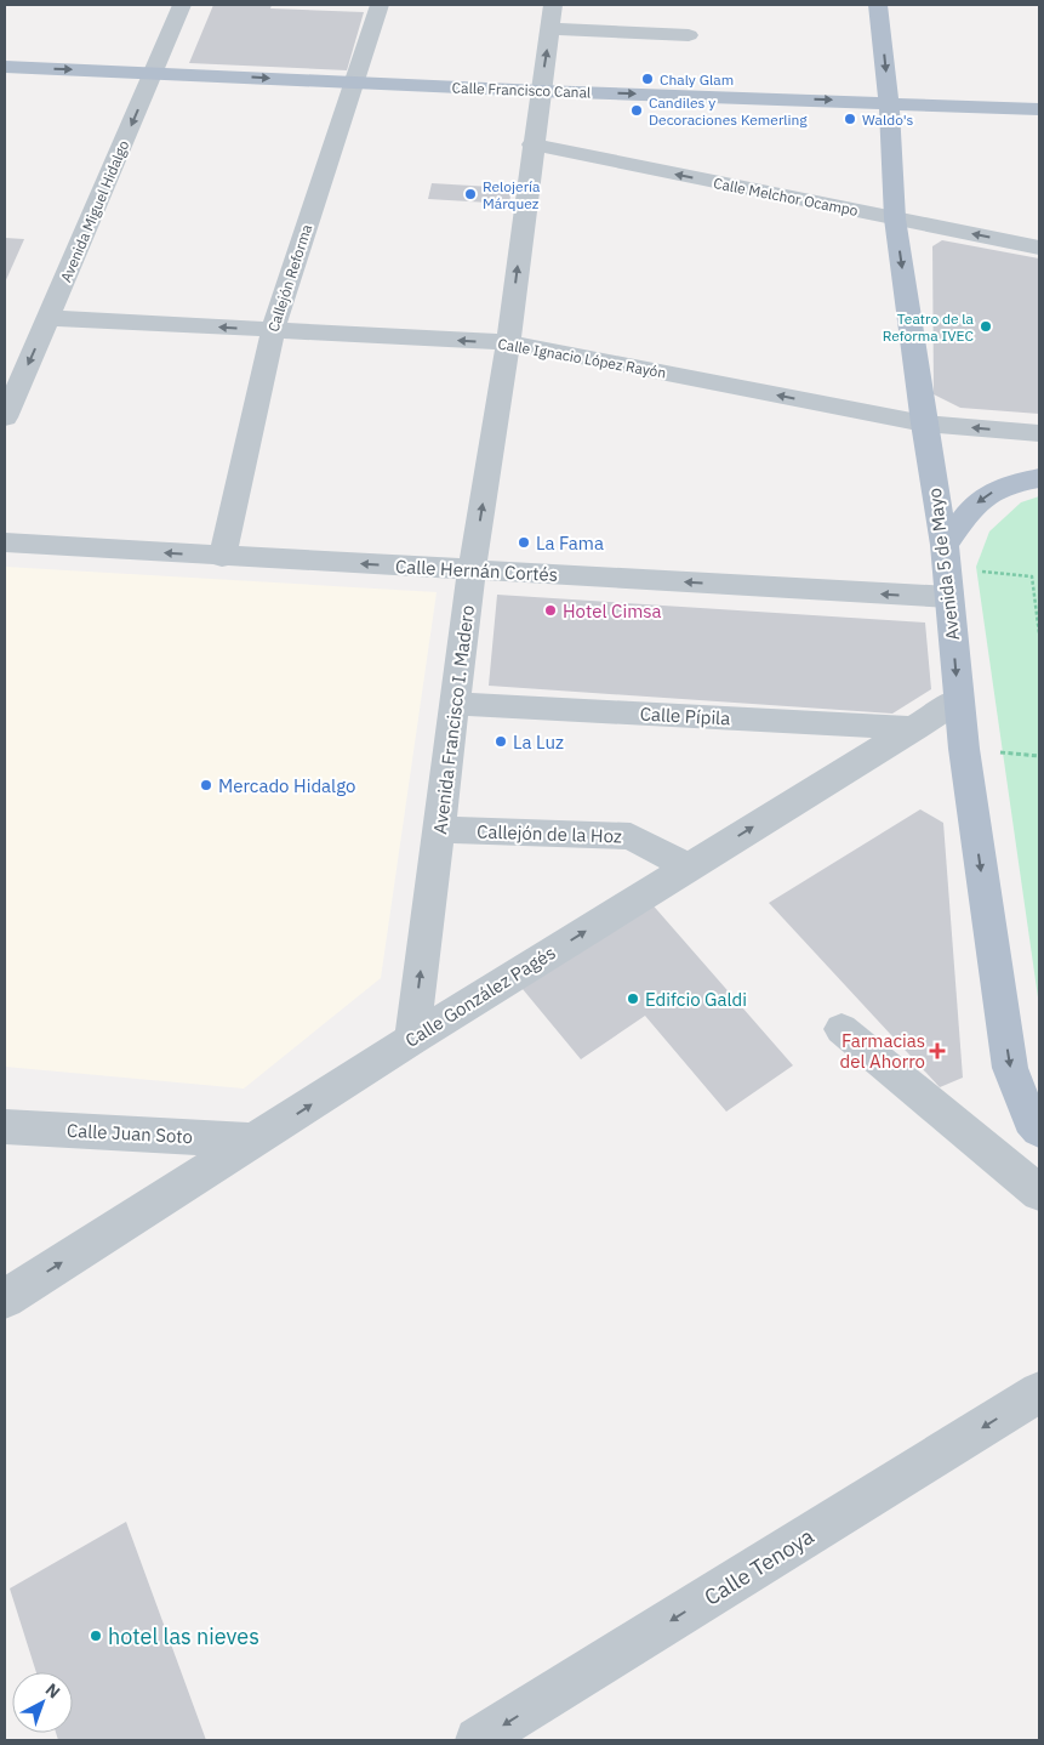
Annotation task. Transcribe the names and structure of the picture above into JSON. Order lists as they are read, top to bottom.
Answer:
{
  "streets": {
    "main road": ["Calle Francisco Canal", "Avenida 5 de Mayo"],
    "street": [
      "Calle Melchor Ocampo",
      "Avenida Miguel Hidalgo",
      "Callejón Reforma",
      "Calle Ignacio López Rayón",
      "Calle Hernán Cortés",
      "Calle Pípila",
      "Avenida Francisco I. Madero",
      "Callejón de la Hoz",
      "Calle González Pagés",
      "Calle Juan Soto",
      "Calle Tenoya"
    ]
  },
  "crossings": [
    ["Calle Francisco Canal", "Avenida Miguel Hidalgo"],
    ["Calle Francisco Canal", "Callejón Reforma"],
    ["Calle Francisco Canal", "Avenida 5 de Mayo"],
    ["Calle Francisco Canal", "Avenida Francisco I. Madero"],
    ["Calle Melchor Ocampo", "Avenida 5 de Mayo"],
    ["Calle Melchor Ocampo", "Avenida Francisco I. Madero"],
    ["Avenida Miguel Hidalgo", "Calle Ignacio López Rayón"],
    ["Callejón Reforma", "Calle Ignacio López Rayón"],
    ["Callejón Reforma", "Calle Hernán Cortés"],
    ["Calle Ignacio López Rayón", "Avenida 5 de Mayo"],
    ["Calle Ignacio López Rayón", "Avenida Francisco I. Madero"],
    ["Avenida 5 de Mayo", "Calle Hernán Cortés"],
    ["Avenida 5 de Mayo", "Calle González Pagés"],
    ["Calle Hernán Cortés", "Avenida Francisco I. Madero"],
    ["Calle Pípila", "Avenida Francisco I. Madero"],
    ["Calle Pípila", "Calle González Pagés"],
    ["Avenida Francisco I. Madero", "Callejón de la Hoz"],
    ["Avenida Francisco I. Madero", "Calle González Pagés"],
    ["Callejón de la Hoz", "Calle González Pagés"],
    ["Calle González Pagés", "Calle Juan Soto"]
  ],
  "one_way": [
    "Calle Francisco Canal",
    "Calle Melchor Ocampo",
    "Avenida Miguel Hidalgo",
    "Calle Ignacio López Rayón",
    "Avenida 5 de Mayo",
    "Calle Hernán Cortés",
    "Avenida Francisco I. Madero",
    "Calle González Pagés",
    "Calle Tenoya"
  ],
  "places": {
    "other": [
      "Chaly Glam",
      "Candiles y Decoraciones Kemerling",
      "Waldo's",
      "Relojería Márquez",
      "Teatro de la Reforma IVEC",
      "La Fama",
      "Hotel Cimsa",
      "La Luz",
      "Mercado Hidalgo",
      "Edifcio Galdi",
      "hotel las nieves"
    ],
    "health": ["Farmacias del Ahorro"]
  },
  "north": "top right"
}
